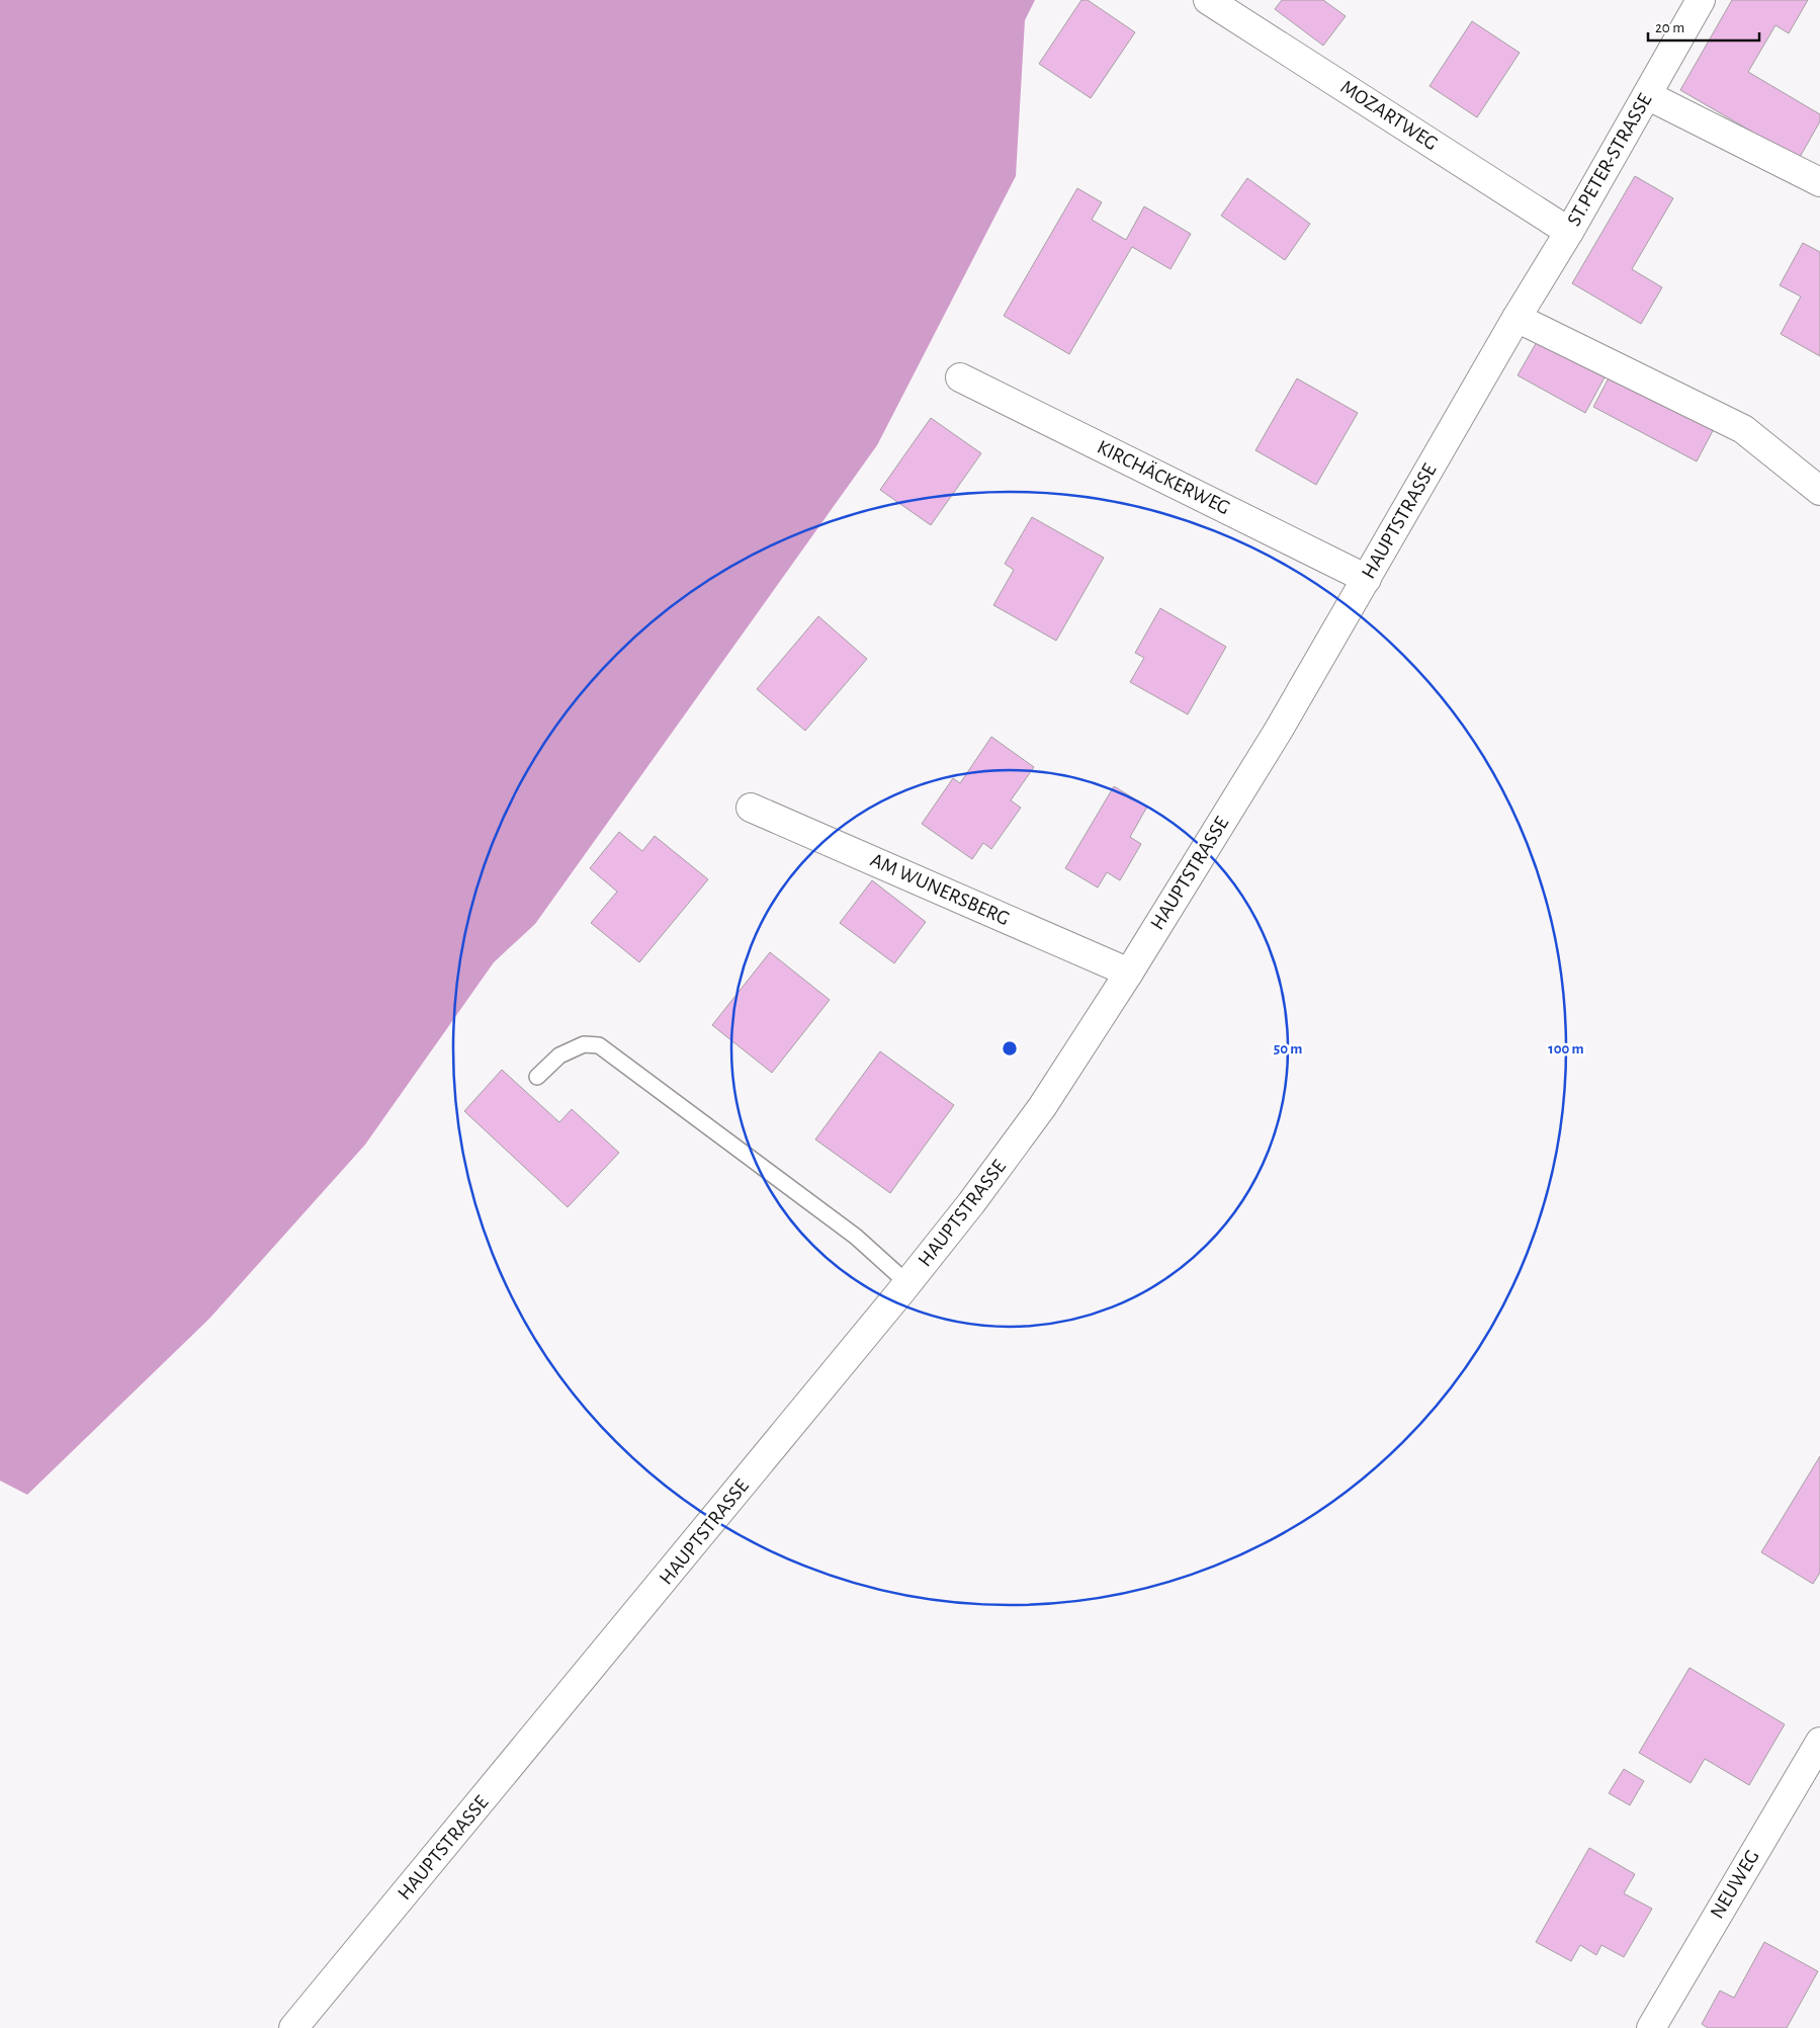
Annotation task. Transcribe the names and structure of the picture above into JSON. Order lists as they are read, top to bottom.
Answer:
{
  "streets": {
    "main road": [
      "MOZARTWEG",
      "ST.PETER-STRASSE",
      "KIRCHÄCKERWEG",
      "HAUPTSTRASSE",
      "AM WUNERSBERG",
      "NEUWEG"
    ]
  },
  "crossings": [
    ["MOZARTWEG", "ST.PETER-STRASSE"],
    ["ST.PETER-STRASSE", "HAUPTSTRASSE"],
    ["KIRCHÄCKERWEG", "HAUPTSTRASSE"],
    ["HAUPTSTRASSE", "AM WUNERSBERG"]
  ],
  "scale_bar": "20 m",
  "rings": ["50 m", "100 m"]
}
